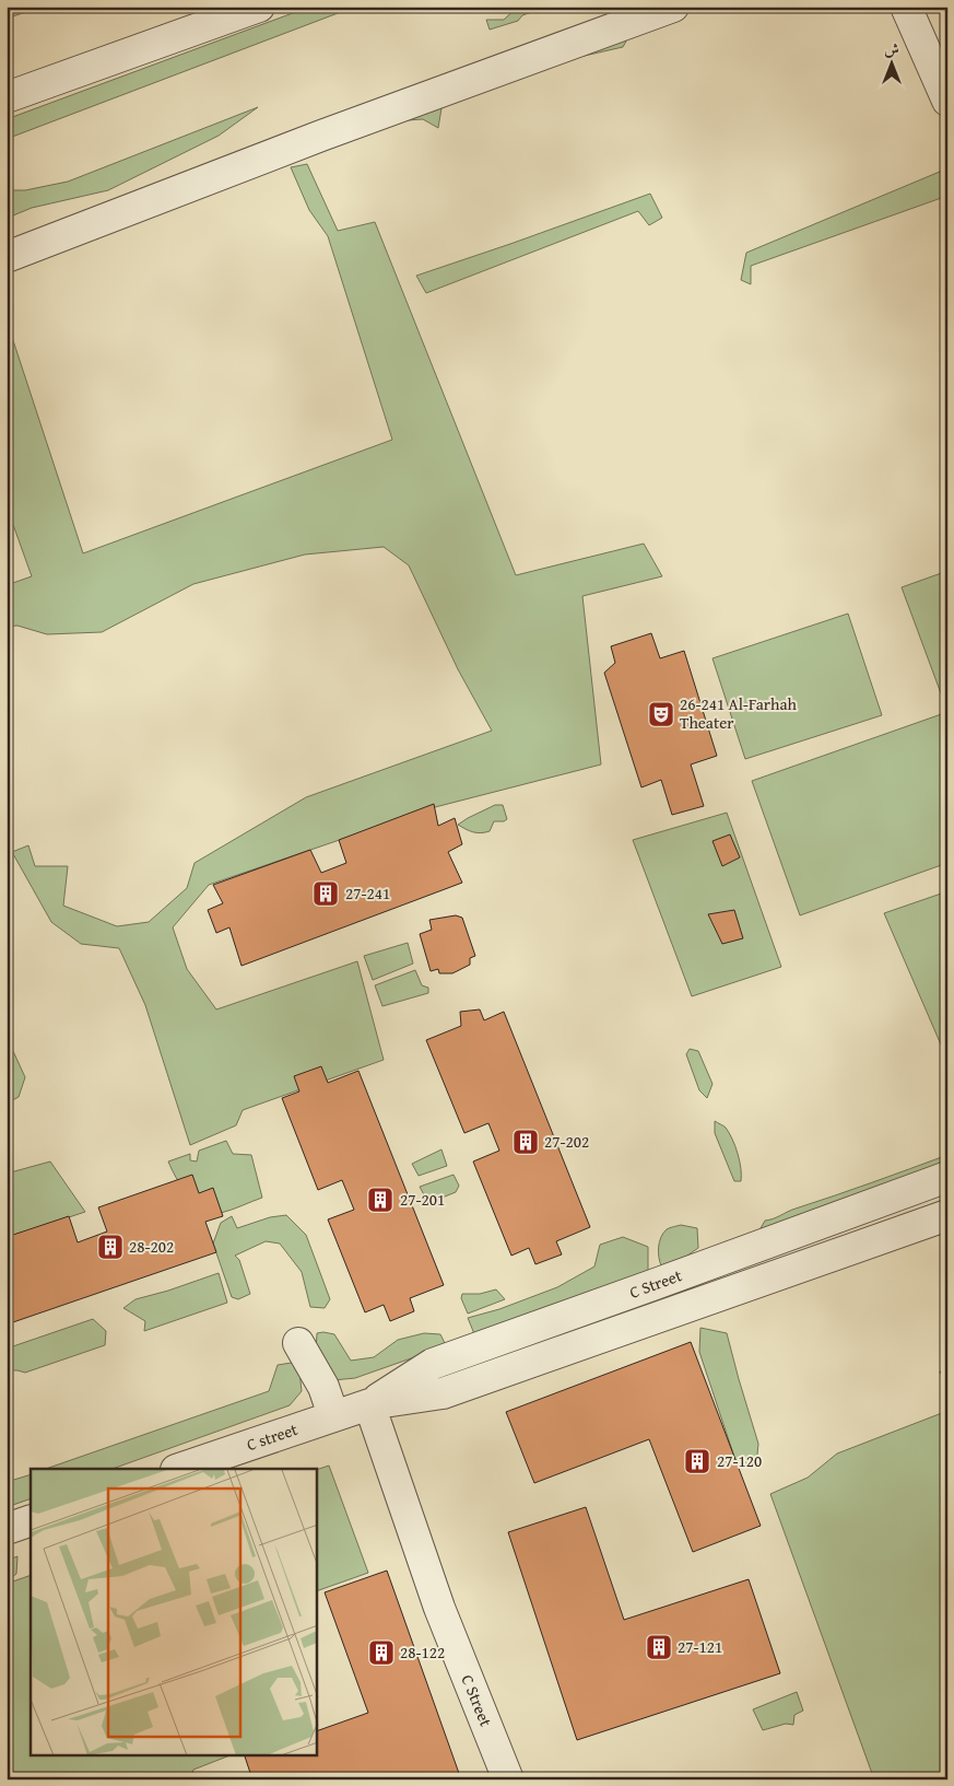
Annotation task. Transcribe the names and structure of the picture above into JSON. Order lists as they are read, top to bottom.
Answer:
{
  "streets": {
    "street": ["C Street", "C street"]
  },
  "crossings": [
    ["C Street", "C street"]
  ],
  "places": {
    "theatre": ["26-241 Al-Farhah Theater"],
    "building": [
      "27-241",
      "27-202",
      "27-201",
      "28-202",
      "27-120",
      "27-121",
      "28-122"
    ]
  },
  "north": "top"
}
